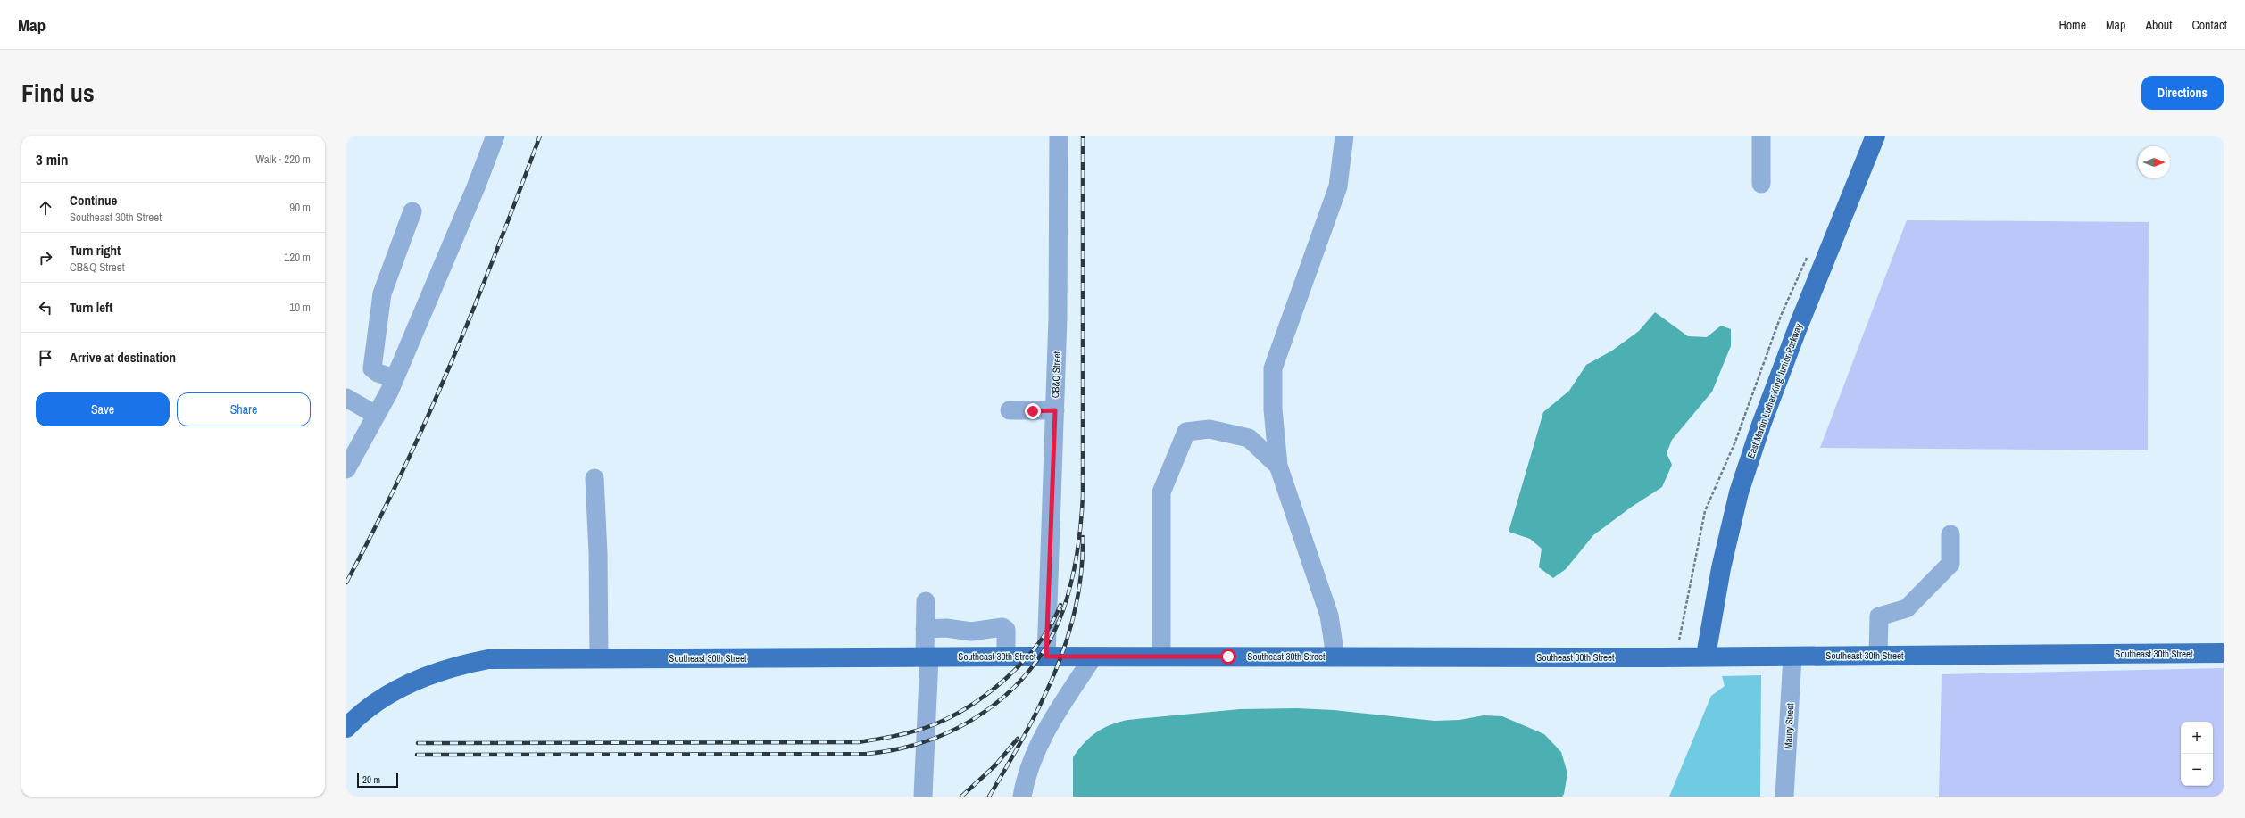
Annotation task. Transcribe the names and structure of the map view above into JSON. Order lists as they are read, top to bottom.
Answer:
{
  "streets": {
    "main road": ["East Martin Luther King Junior Parkway", "Southeast 30th Street"],
    "street": ["CB&Q Street", "Maury Street"]
  },
  "crossings": [
    ["CB&Q Street", "Southeast 30th Street"],
    ["East Martin Luther King Junior Parkway", "Southeast 30th Street"],
    ["Southeast 30th Street", "Maury Street"]
  ],
  "scale_bar": "20 m",
  "north": "right",
  "page": {
    "header": "Map",
    "nav": [
      "Home",
      "Map",
      "About",
      "Contact"
    ],
    "title": "Find us",
    "buttons": [
      "Directions",
      ["Save", "Share"]
    ],
    "heading": ["3 min", "Walk · 220 m"],
    "list": [
      ["Continue", "Southeast 30th Street", "90 m"],
      ["Turn right", "CB&Q Street", "120 m"],
      ["Turn left", "10 m"],
      "Arrive at destination"
    ],
    "map_buttons": ["+", "−"],
    "scale": "20 m"
  }
}
